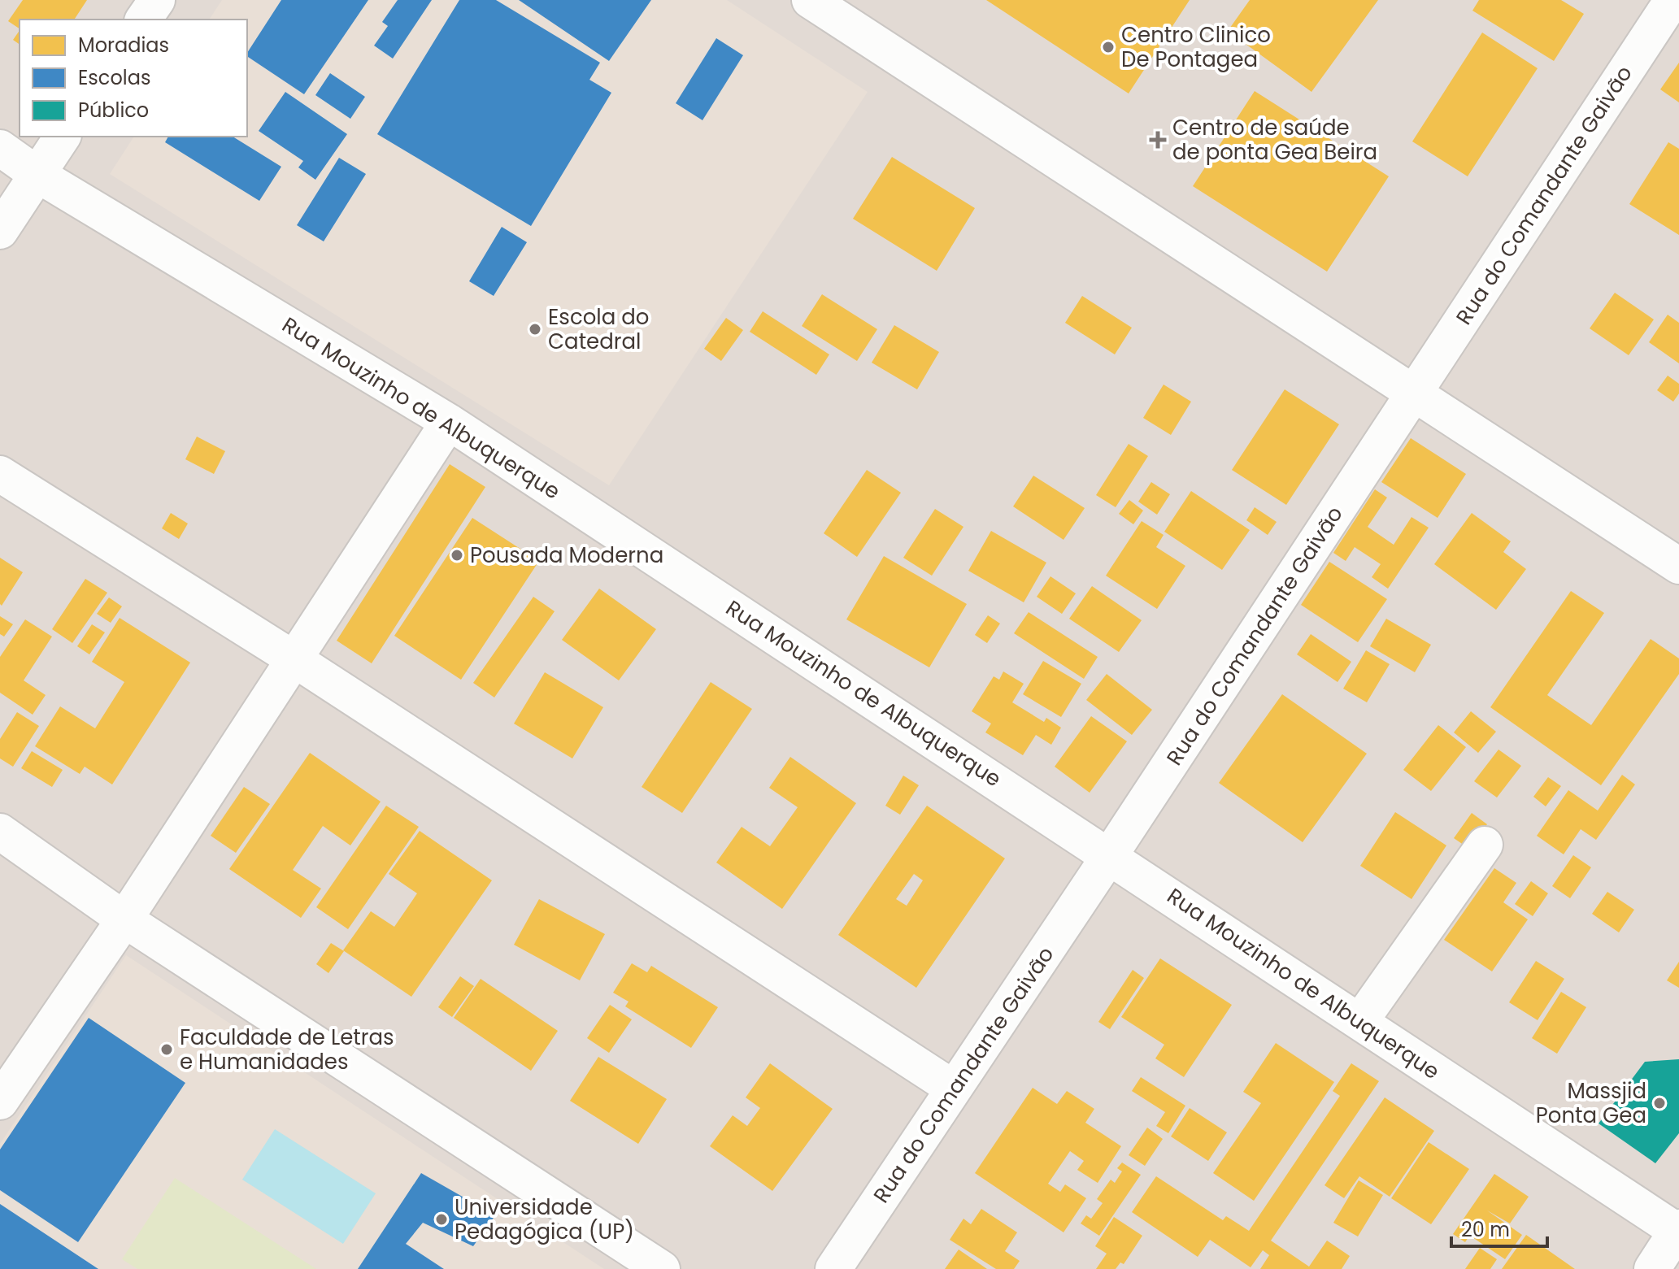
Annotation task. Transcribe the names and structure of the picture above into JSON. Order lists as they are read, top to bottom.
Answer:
{
  "streets": {
    "street": ["Rua do Comandante Gaivão", "Rua Mouzinho de Albuquerque"]
  },
  "crossings": [
    ["Rua do Comandante Gaivão", "Rua Mouzinho de Albuquerque"]
  ],
  "places": {
    "other": [
      "Centro Clinico De Pontagea",
      "Escola do Catedral",
      "Pousada Moderna",
      "Faculdade de Letras e Humanidades",
      "Massjid Ponta Gea",
      "Universidade Pedagógica (UP)"
    ],
    "health": ["Centro de saúde de ponta Gea Beira"]
  },
  "legend": ["Moradias", "Escolas", "Público"],
  "scale_bar": "20 m"
}
